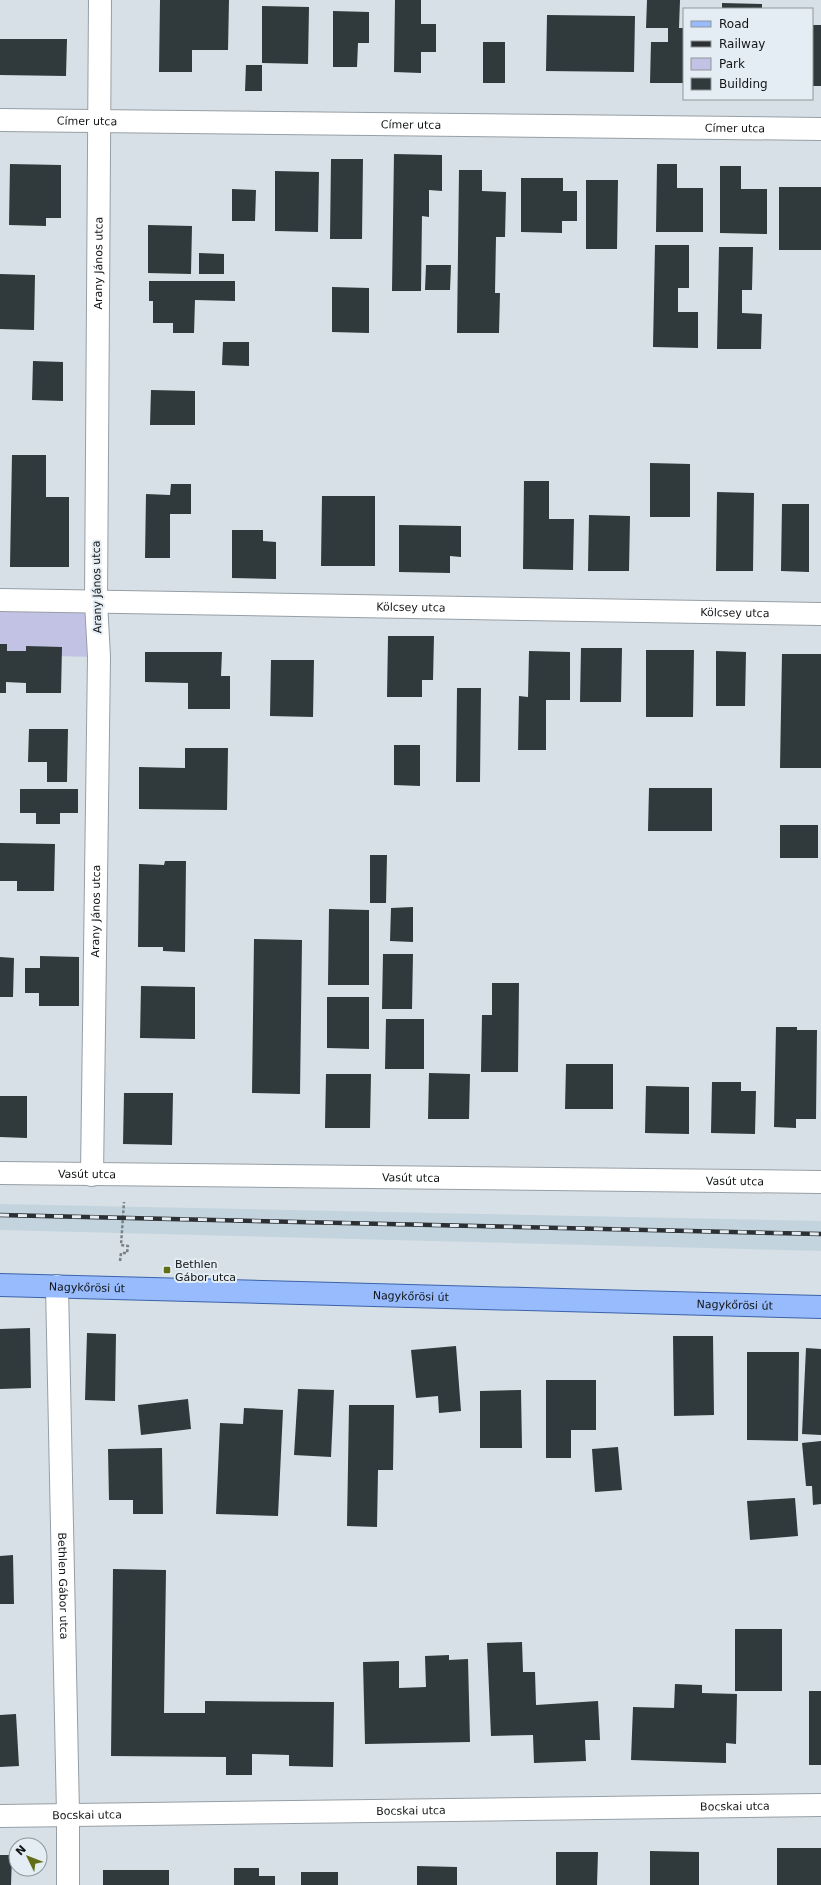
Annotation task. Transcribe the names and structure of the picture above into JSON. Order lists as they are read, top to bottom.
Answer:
{
  "streets": {
    "main road": ["Nagykőrösi út"],
    "street": [
      "Címer utca",
      "Arany János utca",
      "Kölcsey utca",
      "Vasút utca",
      "Bethlen Gábor utca",
      "Bocskai utca"
    ]
  },
  "crossings": [
    ["Címer utca", "Arany János utca"],
    ["Arany János utca", "Kölcsey utca"],
    ["Arany János utca", "Vasút utca"],
    ["Nagykőrösi út", "Bethlen Gábor utca"],
    ["Bethlen Gábor utca", "Bocskai utca"]
  ],
  "places": {
    "transit": ["Bethlen Gábor utca"]
  },
  "legend": [
    "Road",
    "Railway",
    "Park",
    "Building"
  ],
  "north": "top left"
}
